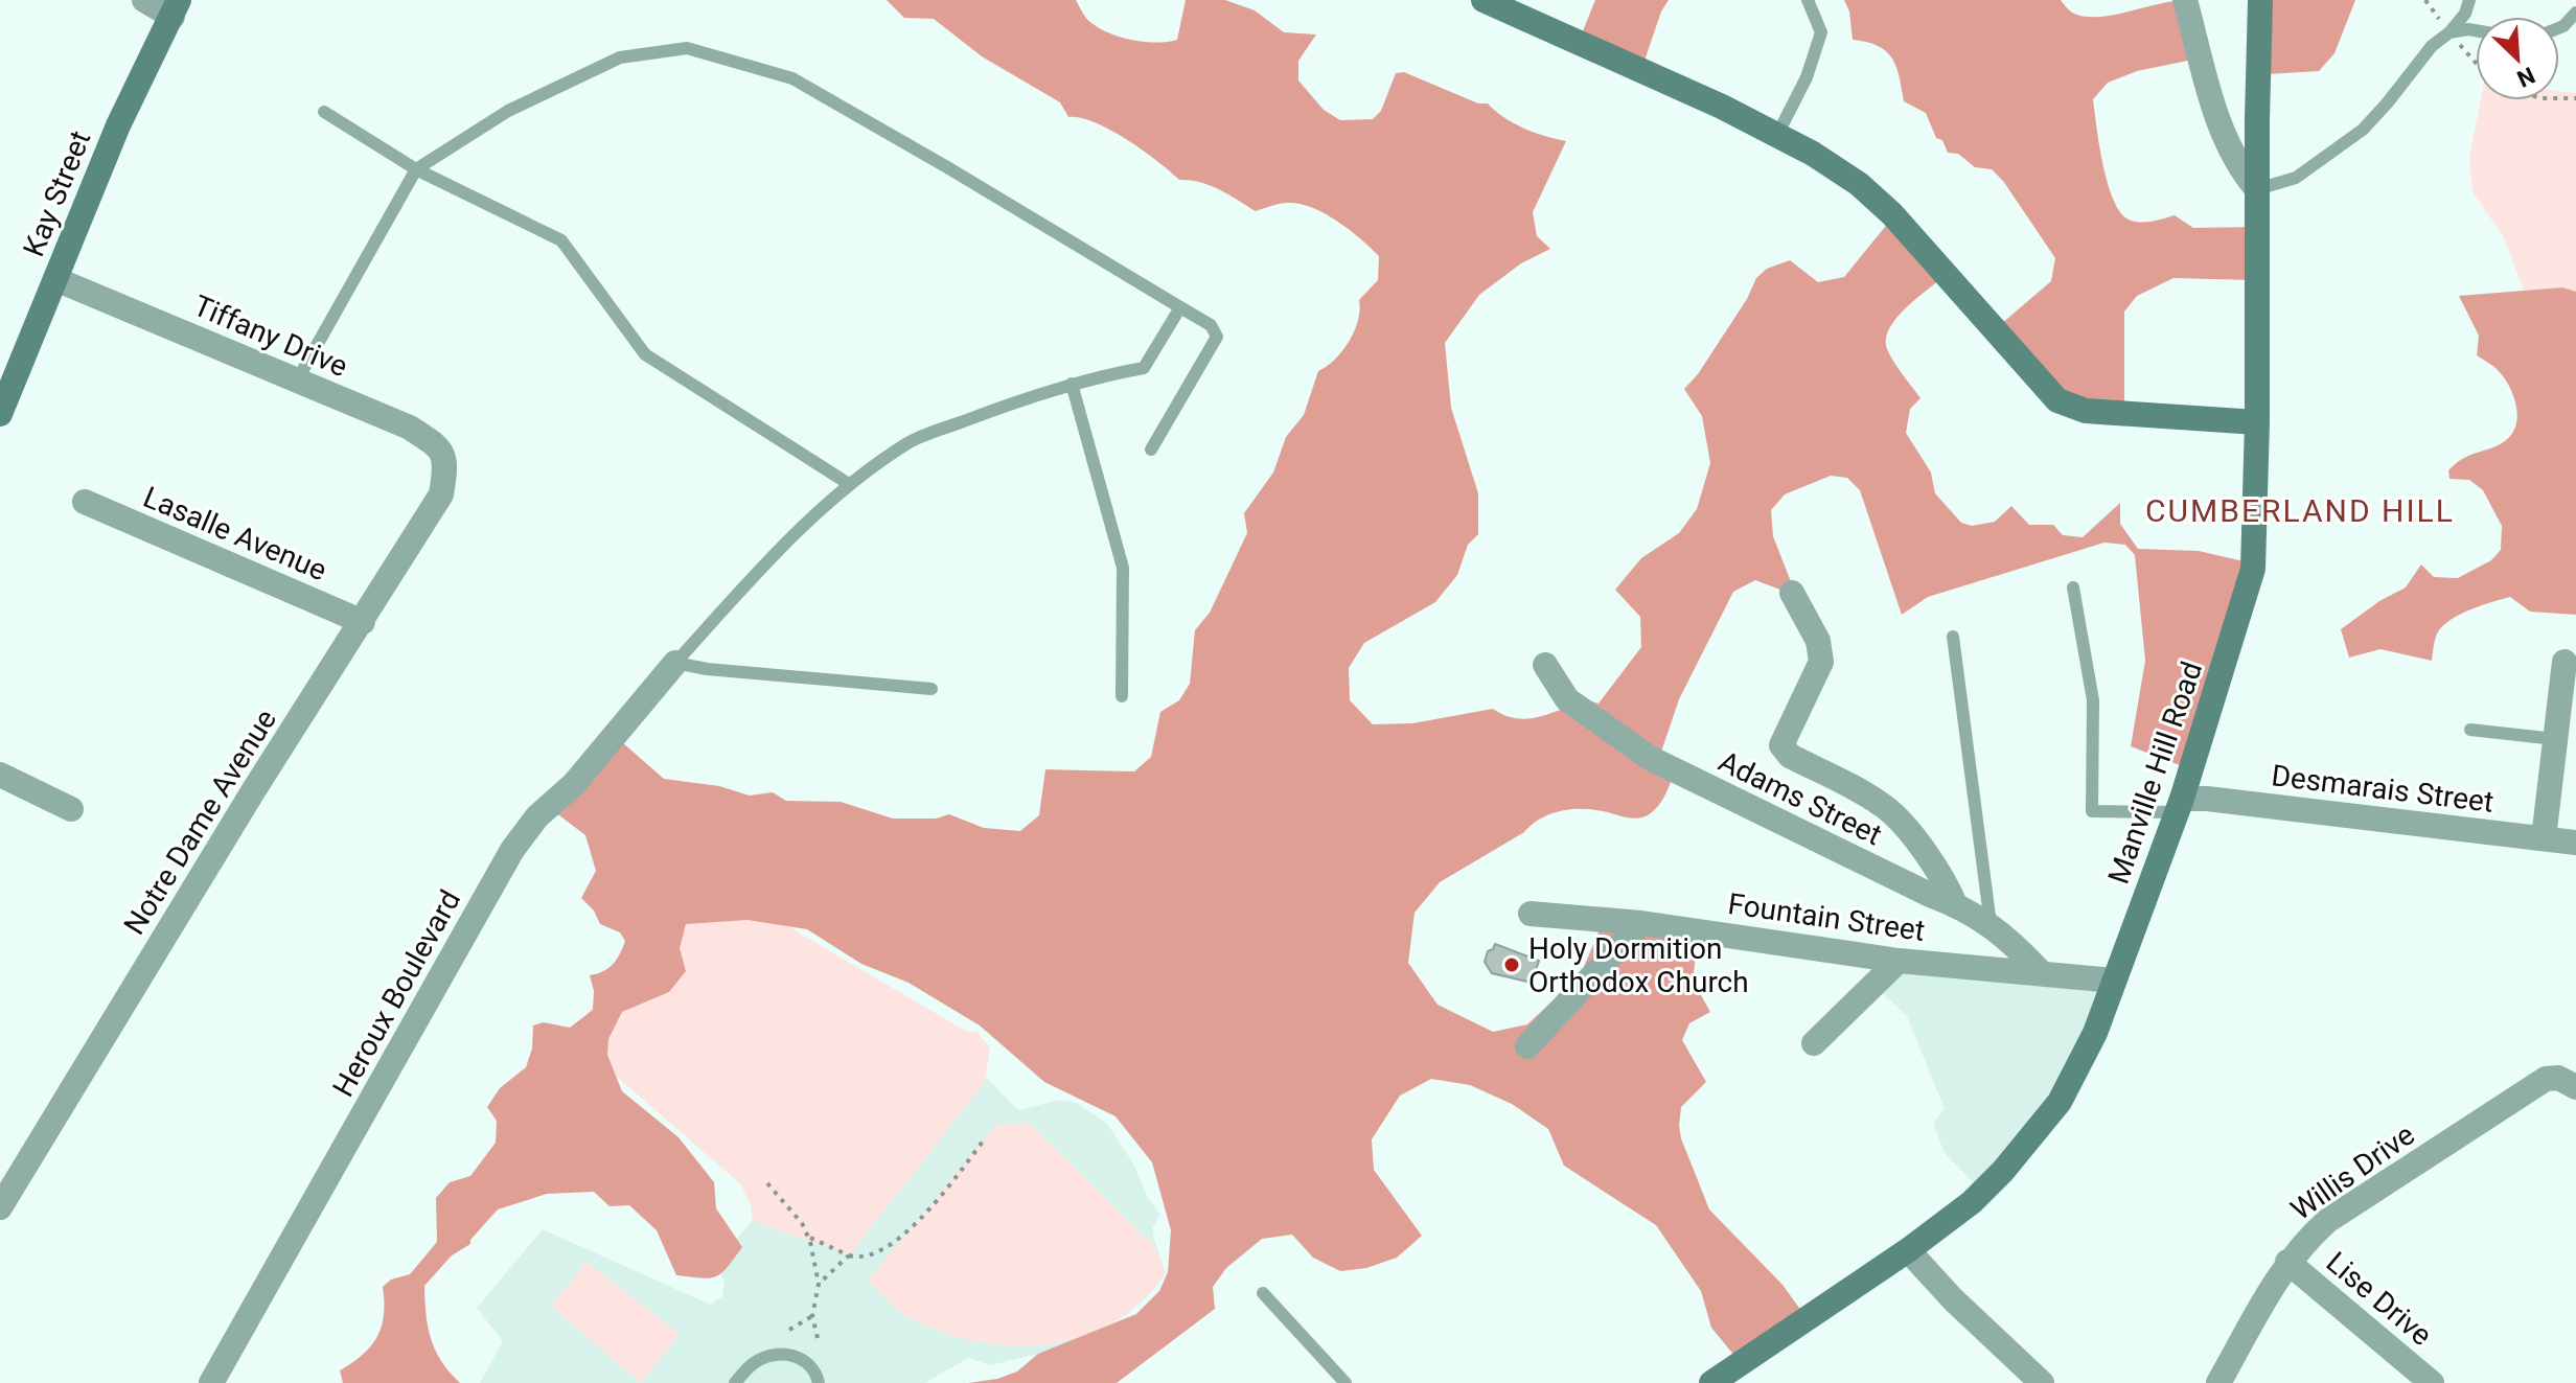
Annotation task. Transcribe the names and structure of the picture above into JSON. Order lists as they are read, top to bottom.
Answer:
{
  "streets": {
    "main road": ["Kay Street", "Manville Hill Road"],
    "street": [
      "Tiffany Drive",
      "Lasalle Avenue",
      "Desmarais Street",
      "Adams Street",
      "Notre Dame Avenue",
      "Fountain Street",
      "Heroux Boulevard",
      "Willis Drive",
      "Lise Drive"
    ]
  },
  "crossings": [
    ["Kay Street", "Tiffany Drive"],
    ["Tiffany Drive", "Notre Dame Avenue"],
    ["Lasalle Avenue", "Notre Dame Avenue"],
    ["Manville Hill Road", "Desmarais Street"],
    ["Manville Hill Road", "Fountain Street"],
    ["Adams Street", "Fountain Street"],
    ["Willis Drive", "Lise Drive"]
  ],
  "districts": ["CUMBERLAND HILL"],
  "places": ["Holy Dormition Orthodox Church"],
  "north": "bottom right"
}
